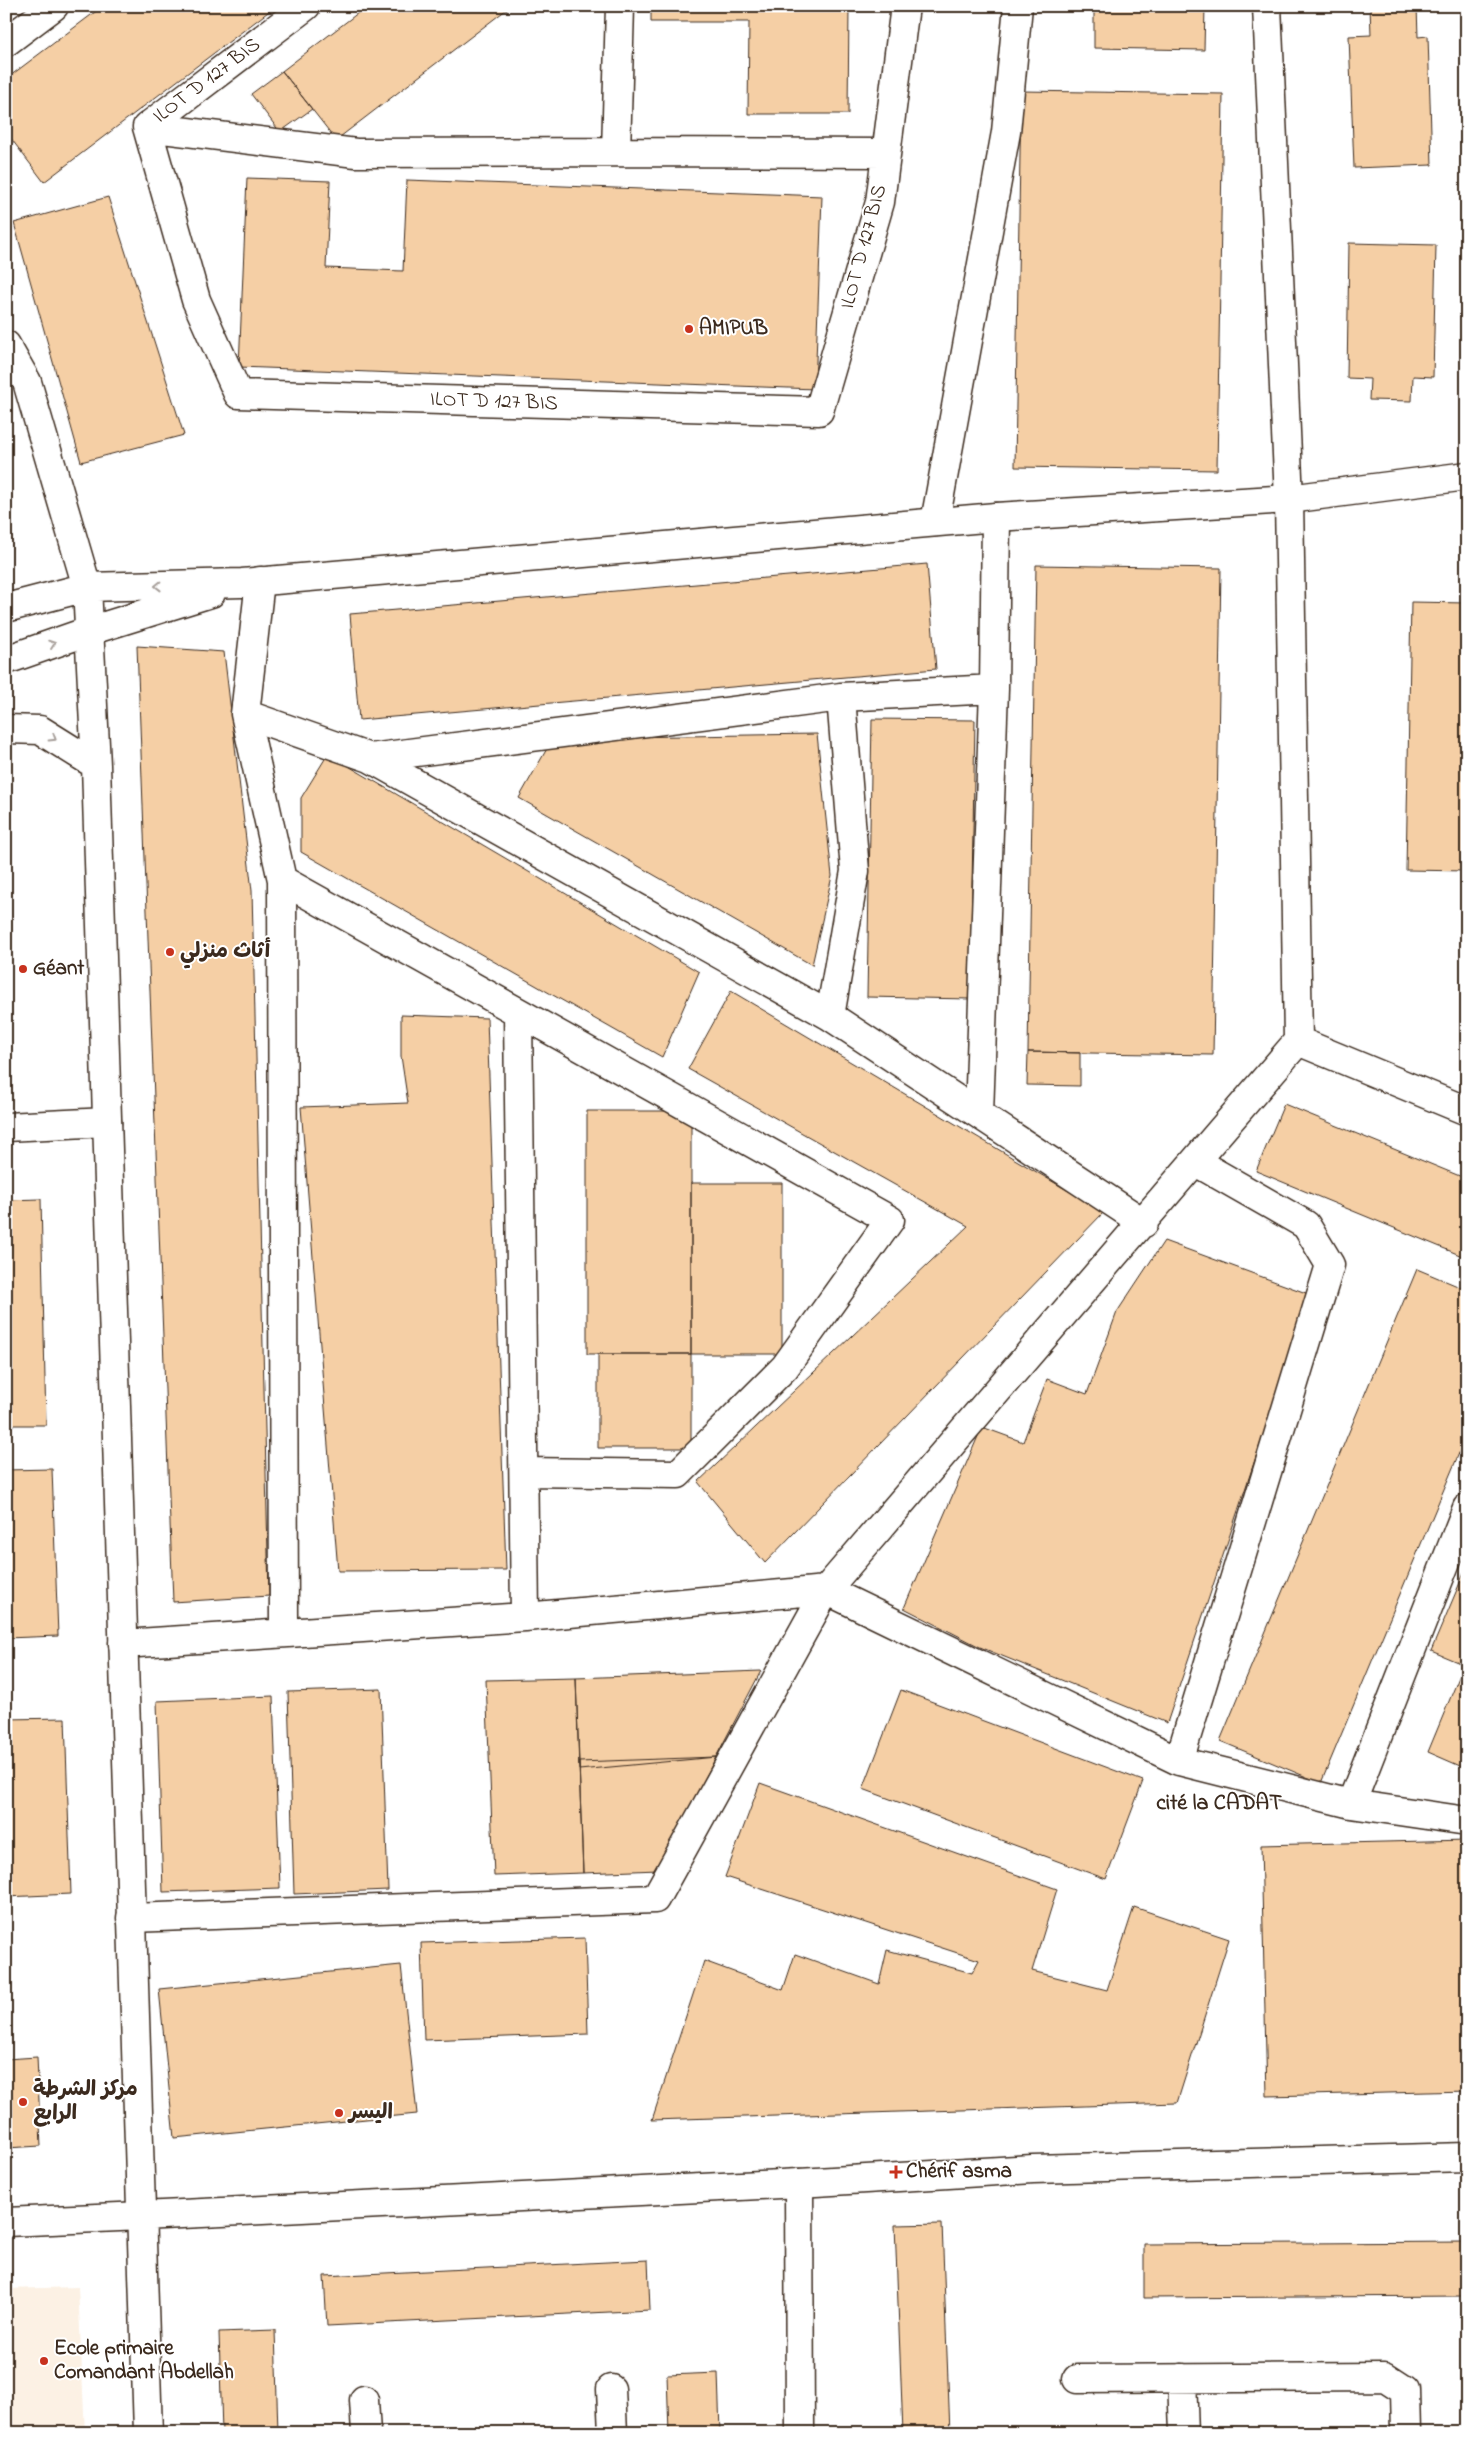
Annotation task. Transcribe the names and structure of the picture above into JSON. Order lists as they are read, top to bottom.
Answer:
{
  "streets": {
    "street": ["ILOT D 127 BIS"]
  },
  "districts": ["cité la CADAT"],
  "places": {
    "other": [
      "AMIPUB",
      "أثاث منزلي",
      "Géant",
      "مركز الشرطة الرابع",
      "اليسر",
      "Ecole primaire Comandant Abdellah"
    ],
    "health": ["Chérif asma"]
  }
}
